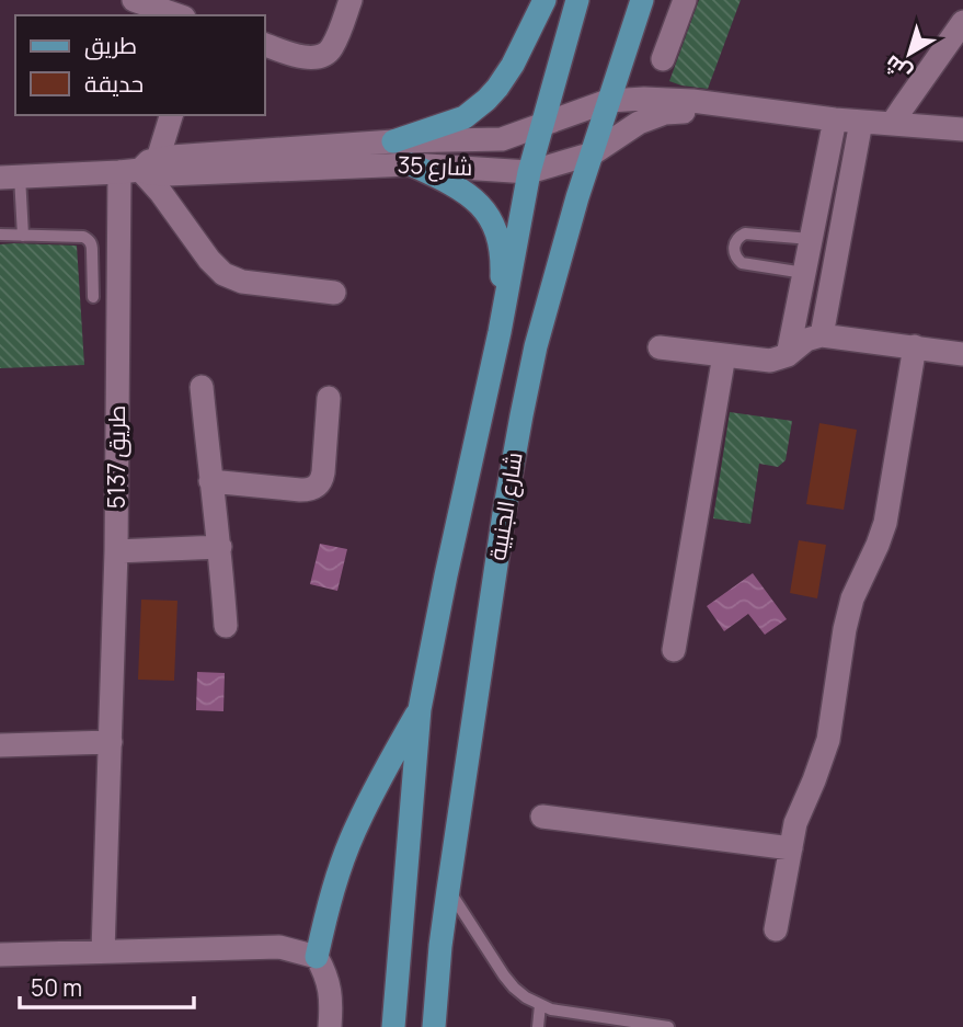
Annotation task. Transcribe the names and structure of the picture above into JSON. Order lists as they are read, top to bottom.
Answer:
{
  "streets": {
    "main road": ["شارع الجنبية"],
    "street": ["شارع 35", "طريق 5137"]
  },
  "crossings": [
    ["شارع 35", "طريق 5137"],
    ["شارع 35", "شارع الجنبية"]
  ],
  "legend": ["طريق", "حديقة"],
  "scale_bar": "50 m",
  "north": "bottom left"
}
